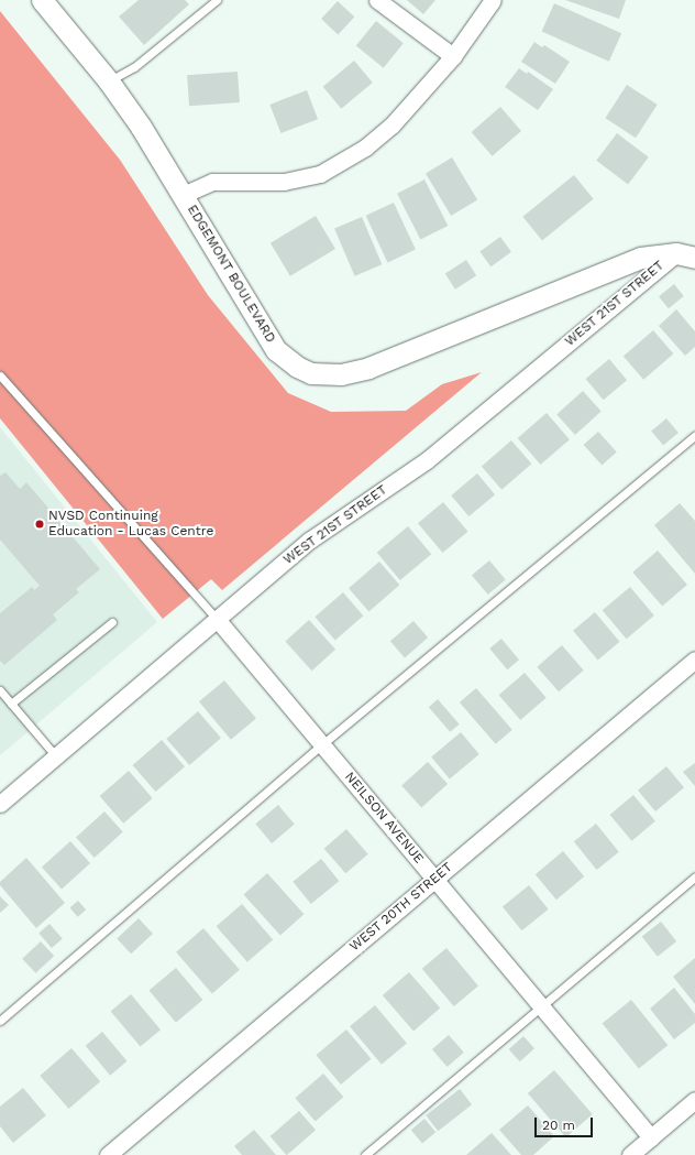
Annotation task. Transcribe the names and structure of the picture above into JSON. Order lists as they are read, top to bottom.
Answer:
{
  "streets": {
    "street": [
      "EDGEMONT BOULEVARD",
      "WEST 21ST STREET",
      "NEILSON AVENUE",
      "WEST 20TH STREET"
    ]
  },
  "crossings": [
    ["EDGEMONT BOULEVARD", "WEST 21ST STREET"],
    ["WEST 21ST STREET", "NEILSON AVENUE"],
    ["NEILSON AVENUE", "WEST 20TH STREET"]
  ],
  "places": ["NVSD Continuing Education - Lucas Centre"],
  "scale_bar": "20 m"
}
